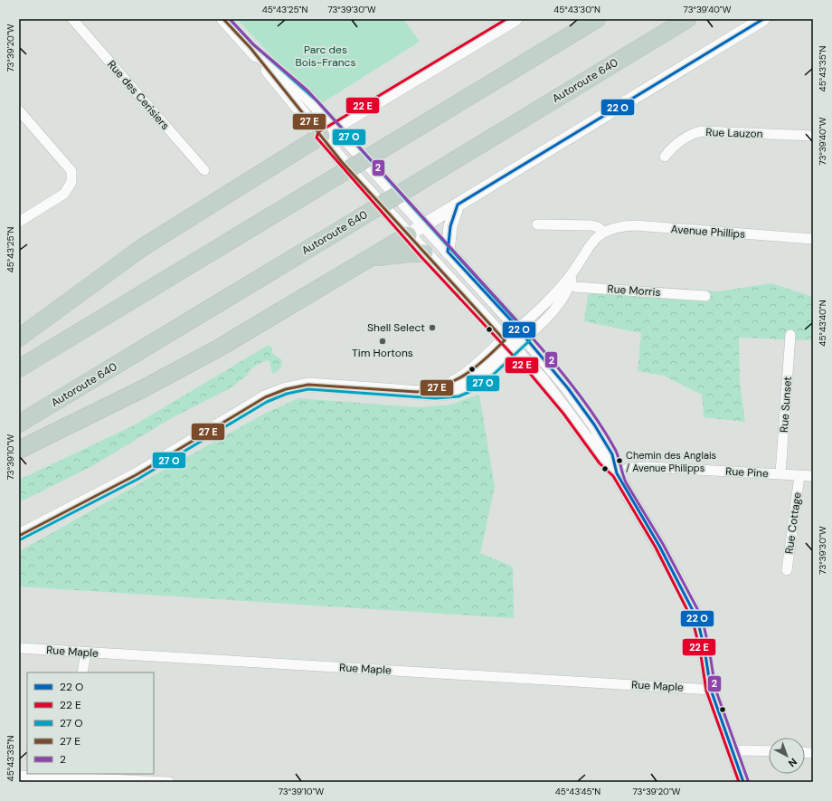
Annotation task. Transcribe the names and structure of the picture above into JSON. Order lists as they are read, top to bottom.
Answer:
{
  "streets": {
    "highway": ["Autoroute 640"],
    "street": [
      "Rue des Cerisiers",
      "Rue Lauzon",
      "Avenue Phillips",
      "Rue Morris",
      "Rue Sunset",
      "Rue Pine",
      "Rue Cottage",
      "Rue Maple"
    ]
  },
  "crossings": [
    ["Avenue Phillips", "Rue Morris"],
    ["Rue Sunset", "Rue Pine"],
    ["Rue Pine", "Rue Cottage"]
  ],
  "parks": ["Parc des Bois-Francs"],
  "places": ["Shell Select", "Tim Hortons", "Chemin des Anglais / Avenue Philipps"],
  "lines": ["transit line 2"],
  "legend": [
    "22 O",
    "22 E",
    "27 O",
    "27 E",
    "2"
  ],
  "north": "bottom right",
  "coordinates": [
    "45°43'25\"N",
    "73°39'30\"W",
    "45°43'30\"N",
    "73°39'40\"W",
    "73°39'20\"W",
    "45°43'35\"N",
    "45°43'40\"N",
    "73°39'10\"W",
    "45°43'45\"N"
  ]
}
